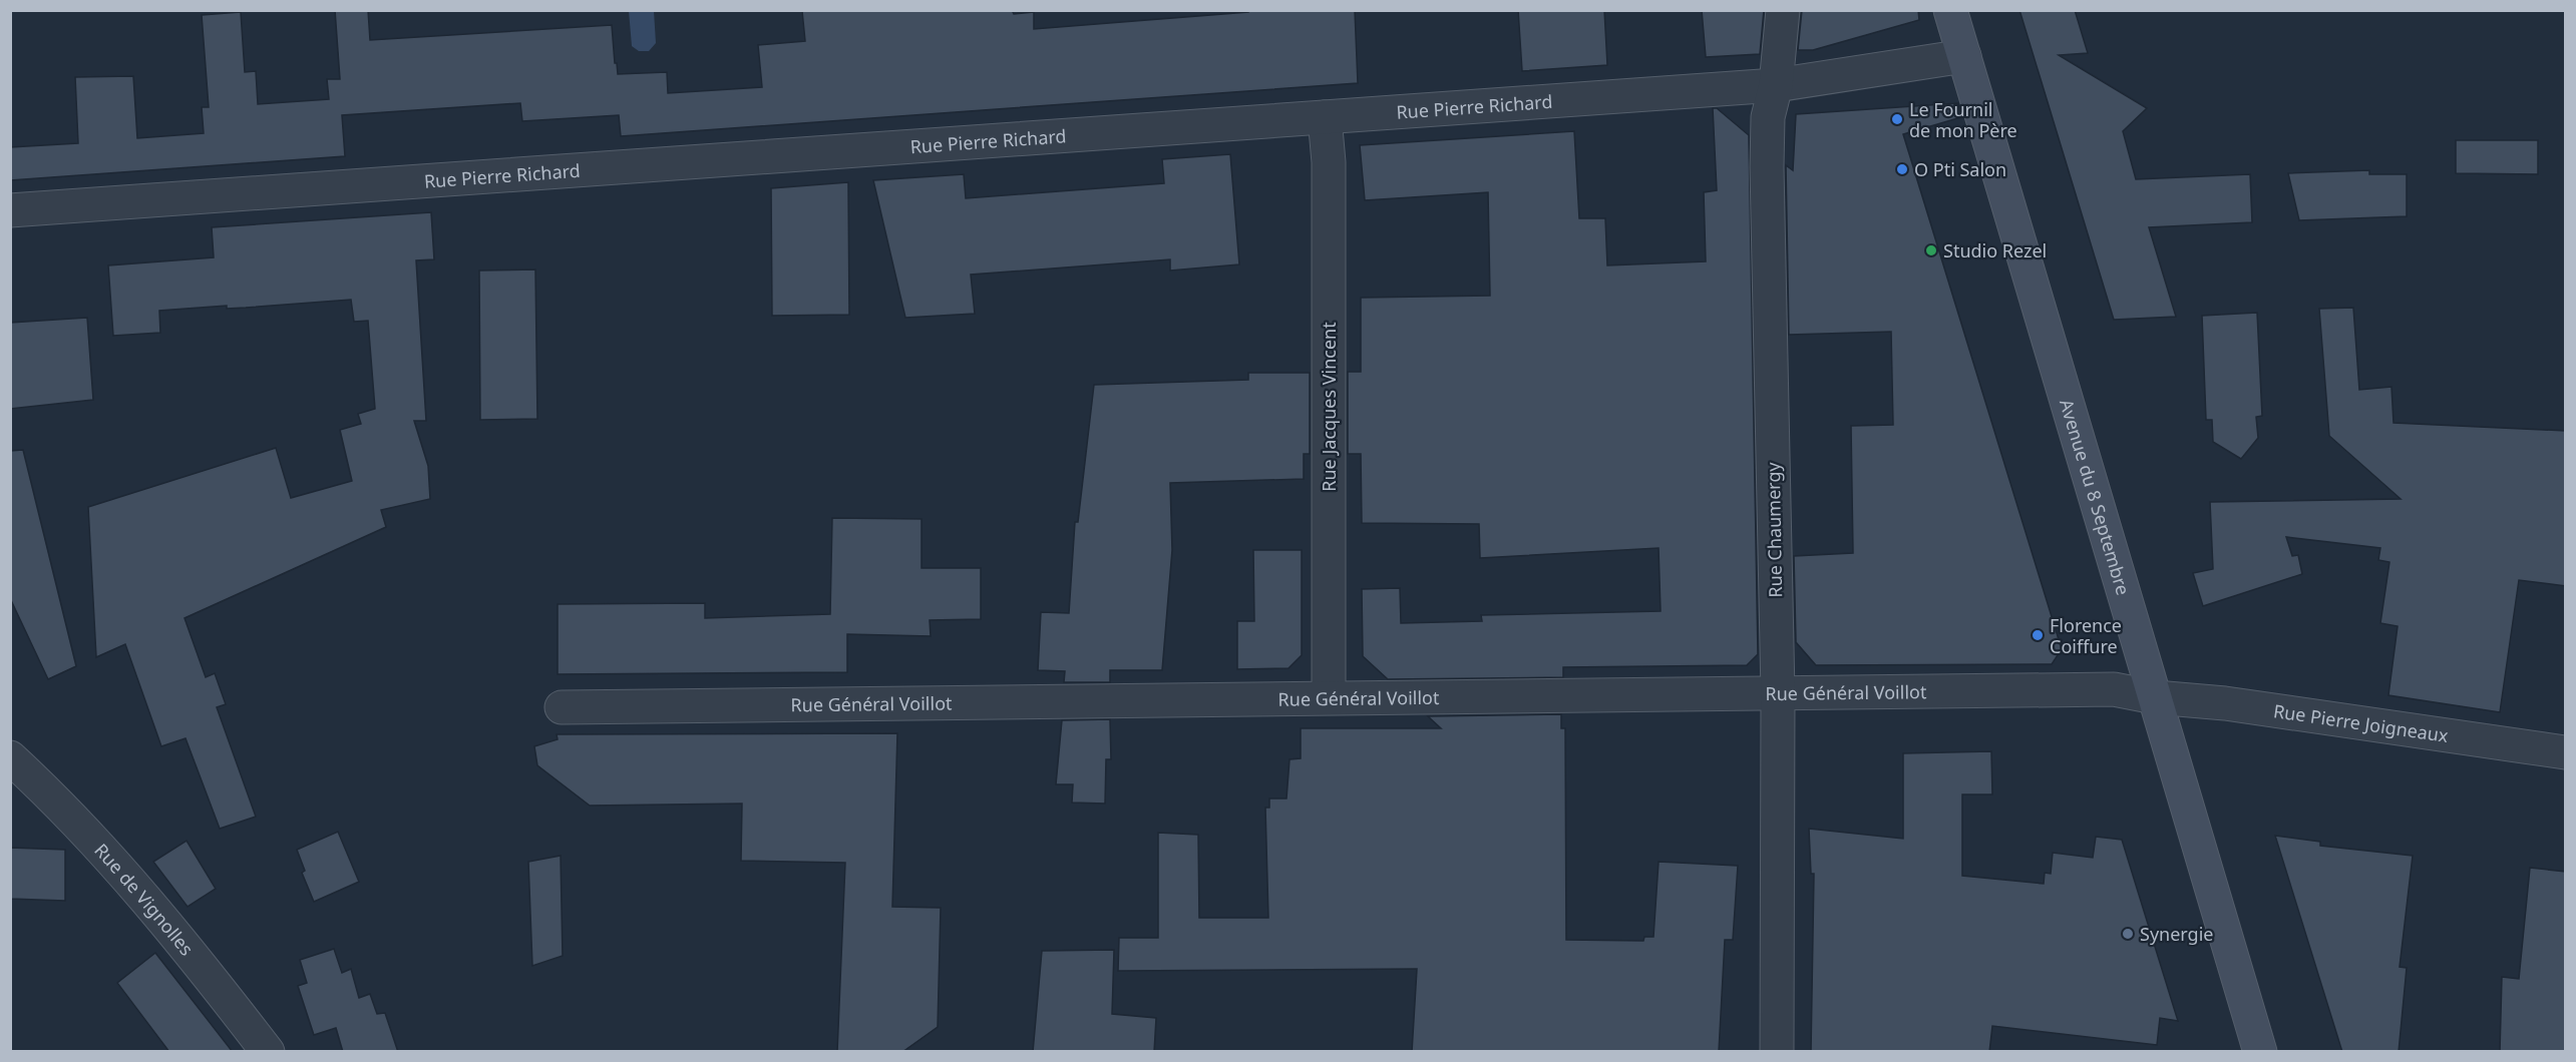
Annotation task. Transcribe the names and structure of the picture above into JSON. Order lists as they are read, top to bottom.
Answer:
{
  "streets": {
    "street": [
      "Rue Pierre Richard",
      "Rue Jacques Vincent",
      "Avenue du 8 Septembre",
      "Rue Chaumergy",
      "Rue Général Voillot",
      "Rue Pierre Joigneaux",
      "Rue de Vignolles"
    ]
  },
  "crossings": [
    ["Rue Pierre Richard", "Rue Jacques Vincent"],
    ["Rue Pierre Richard", "Avenue du 8 Septembre"],
    ["Rue Pierre Richard", "Rue Chaumergy"],
    ["Rue Jacques Vincent", "Rue Général Voillot"],
    ["Avenue du 8 Septembre", "Rue Général Voillot"],
    ["Avenue du 8 Septembre", "Rue Pierre Joigneaux"],
    ["Rue Chaumergy", "Rue Général Voillot"],
    ["Rue Général Voillot", "Rue Pierre Joigneaux"]
  ],
  "places": [
    "Le Fournil de mon Père",
    "O Pti Salon",
    "Studio Rezel",
    "Florence Coiffure",
    "Synergie"
  ]
}
